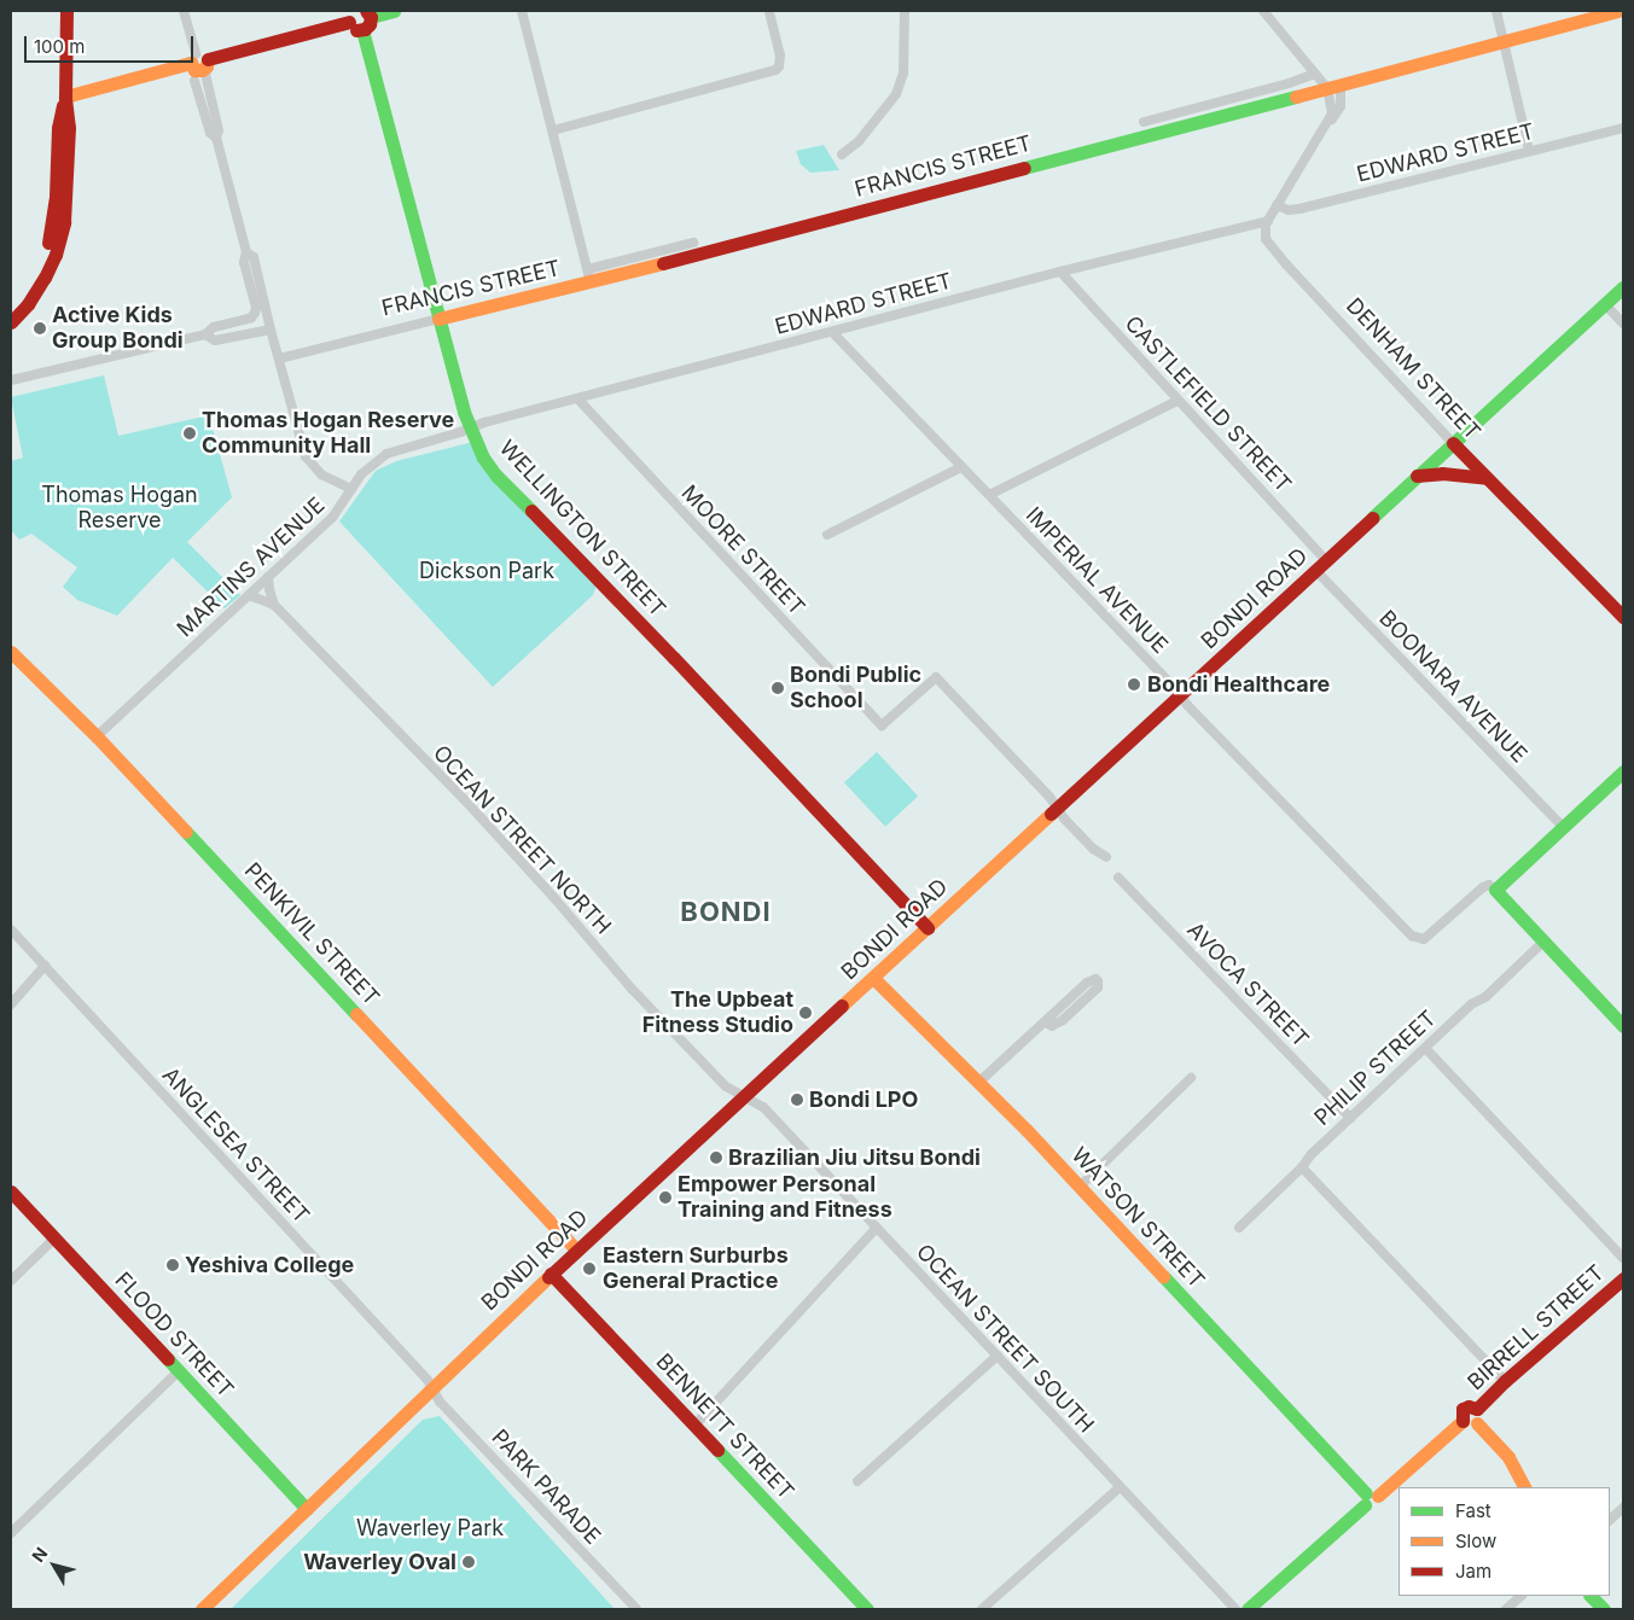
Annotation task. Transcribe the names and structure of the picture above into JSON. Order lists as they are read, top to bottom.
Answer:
{
  "streets": {
    "street": [
      "EDWARD STREET",
      "FRANCIS STREET",
      "DENHAM STREET",
      "CASTLEFIELD STREET",
      "WELLINGTON STREET",
      "MOORE STREET",
      "MARTINS AVENUE",
      "IMPERIAL AVENUE",
      "BONDI ROAD",
      "BOONARA AVENUE",
      "OCEAN STREET NORTH",
      "PENKIVIL STREET",
      "AVOCA STREET",
      "PHILIP STREET",
      "ANGLESEA STREET",
      "WATSON STREET",
      "BIRRELL STREET",
      "FLOOD STREET",
      "OCEAN STREET SOUTH",
      "BENNETT STREET",
      "PARK PARADE"
    ]
  },
  "crossings": [
    ["EDWARD STREET", "DENHAM STREET"],
    ["EDWARD STREET", "CASTLEFIELD STREET"],
    ["EDWARD STREET", "WELLINGTON STREET"],
    ["EDWARD STREET", "MOORE STREET"],
    ["EDWARD STREET", "MARTINS AVENUE"],
    ["EDWARD STREET", "IMPERIAL AVENUE"],
    ["FRANCIS STREET", "WELLINGTON STREET"],
    ["DENHAM STREET", "BONDI ROAD"],
    ["CASTLEFIELD STREET", "BONDI ROAD"],
    ["WELLINGTON STREET", "MARTINS AVENUE"],
    ["WELLINGTON STREET", "BONDI ROAD"],
    ["MOORE STREET", "BONDI ROAD"],
    ["MARTINS AVENUE", "OCEAN STREET NORTH"],
    ["MARTINS AVENUE", "PENKIVIL STREET"],
    ["IMPERIAL AVENUE", "BONDI ROAD"],
    ["BONDI ROAD", "BOONARA AVENUE"],
    ["BONDI ROAD", "OCEAN STREET NORTH"],
    ["BONDI ROAD", "PENKIVIL STREET"],
    ["BONDI ROAD", "ANGLESEA STREET"],
    ["BONDI ROAD", "WATSON STREET"],
    ["BONDI ROAD", "FLOOD STREET"],
    ["BONDI ROAD", "OCEAN STREET SOUTH"],
    ["BONDI ROAD", "BENNETT STREET"],
    ["BONDI ROAD", "PARK PARADE"],
    ["OCEAN STREET NORTH", "OCEAN STREET SOUTH"],
    ["AVOCA STREET", "PHILIP STREET"],
    ["ANGLESEA STREET", "PARK PARADE"],
    ["WATSON STREET", "BIRRELL STREET"]
  ],
  "districts": ["BONDI"],
  "parks": ["Thomas Hogan Reserve", "Dickson Park", "Waverley Park"],
  "places": [
    "Active Kids Group Bondi",
    "Thomas Hogan Reserve Community Hall",
    "Bondi Healthcare",
    "Bondi Public School",
    "The Upbeat Fitness Studio",
    "Bondi LPO",
    "Brazilian Jiu Jitsu Bondi",
    "Empower Personal Training and Fitness",
    "Yeshiva College",
    "Eastern Surburbs General Practice",
    "Waverley Oval"
  ],
  "legend": ["Fast", "Slow", "Jam"],
  "scale_bar": "100 m",
  "north": "top left"
}
